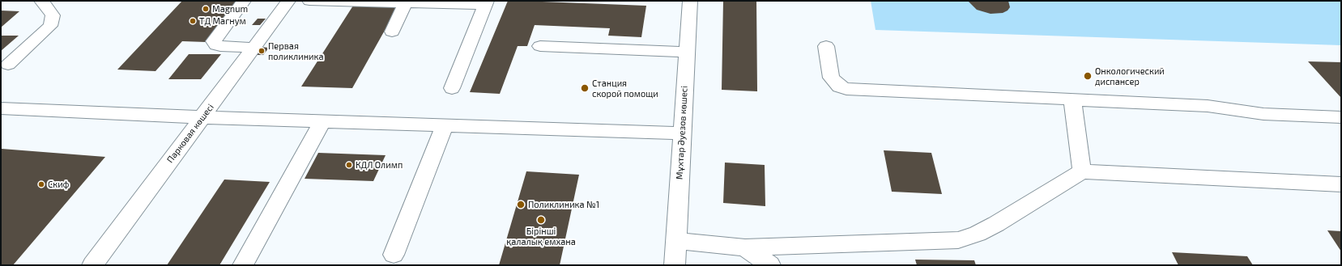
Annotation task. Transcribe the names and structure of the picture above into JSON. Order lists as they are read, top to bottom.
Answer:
{
  "streets": {
    "street": ["Мұхтар Әуезов көшесі", "Парковая көшесі"]
  },
  "places": [
    "Magnum",
    "ТД Магнум",
    "Первая поликлиника",
    "Онкологический диспансер",
    "Станция скорой помощи",
    "КДЛ Олимп",
    "Скиф",
    "Поликлиника №1",
    "Бірінші қалалық емхана"
  ]
}
